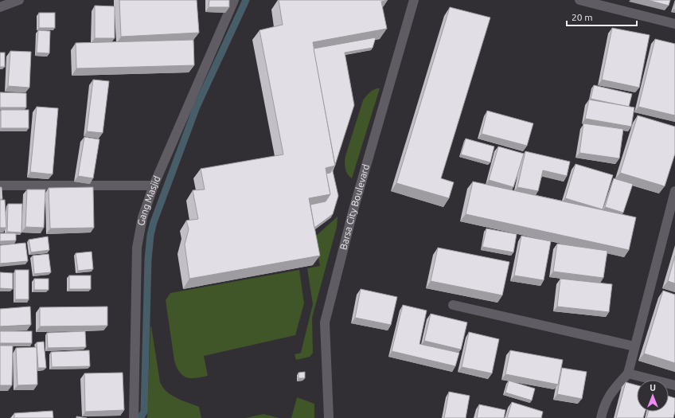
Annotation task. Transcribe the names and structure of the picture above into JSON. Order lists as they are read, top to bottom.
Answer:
{
  "streets": {
    "street": ["Gang Masjid", "Barsa City Boulevard"]
  },
  "scale_bar": "20 m",
  "north": "top"
}
